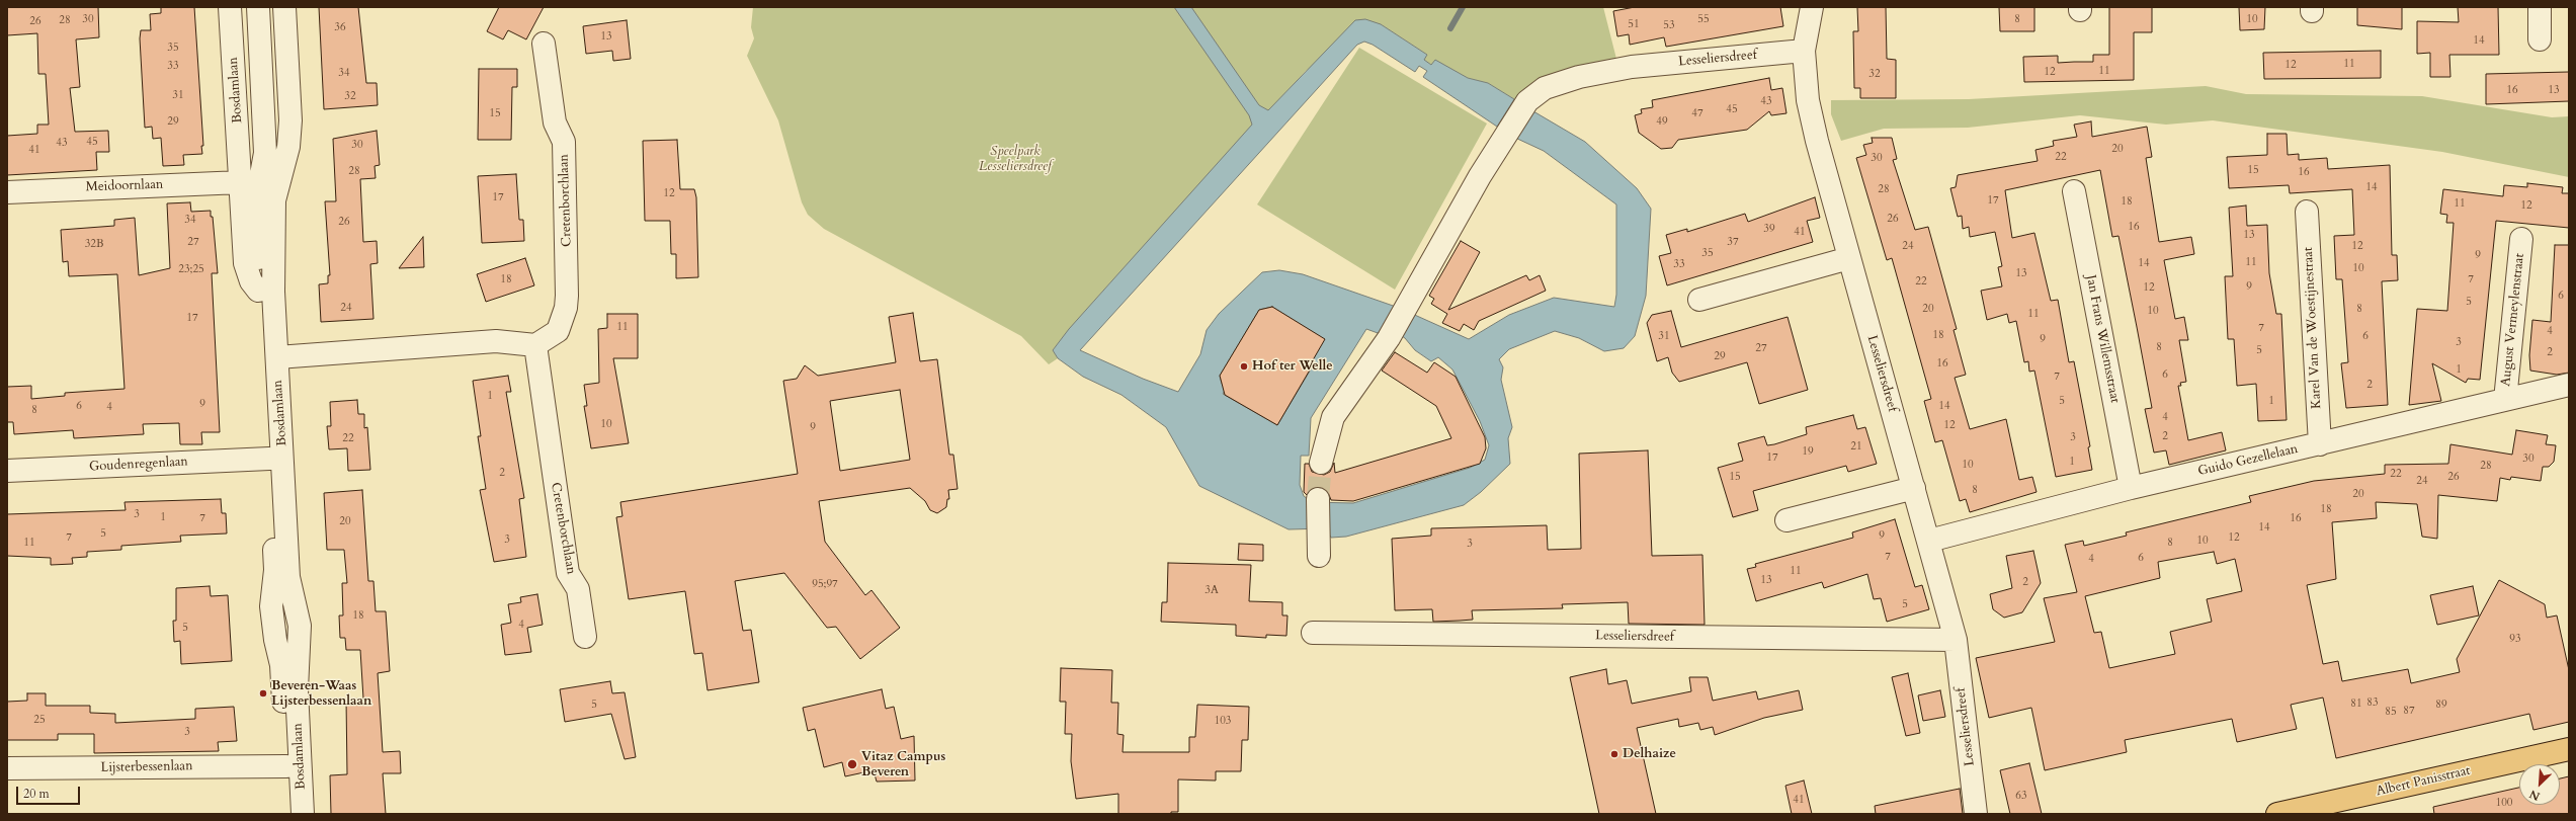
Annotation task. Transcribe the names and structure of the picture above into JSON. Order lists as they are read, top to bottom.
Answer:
{
  "streets": {
    "main road": ["Albert Panisstraat"],
    "street": [
      "Lesseliersdreef",
      "Bosdamlaan",
      "Meidoornlaan",
      "Cretenborchlaan",
      "August Vermeylenstraat",
      "Karel Van de Woestijnestraat",
      "Jan Frans Willemsstraat",
      "Guido Gezellelaan",
      "Goudenregenlaan",
      "Lijsterbessenlaan"
    ]
  },
  "crossings": [
    ["Lesseliersdreef", "Guido Gezellelaan"],
    ["Bosdamlaan", "Meidoornlaan"],
    ["Bosdamlaan", "Goudenregenlaan"],
    ["Bosdamlaan", "Lijsterbessenlaan"],
    ["August Vermeylenstraat", "Guido Gezellelaan"],
    ["Karel Van de Woestijnestraat", "Guido Gezellelaan"],
    ["Jan Frans Willemsstraat", "Guido Gezellelaan"]
  ],
  "parks": ["Speelpark Lesseliersdreef"],
  "places": [
    "Hof ter Welle",
    "Beveren-Waas Lijsterbessenlaan",
    "Delhaize",
    "Vitaz Campus Beveren"
  ],
  "house_numbers": [
    "30",
    "55",
    "8",
    "10",
    "28",
    "26",
    "51",
    "53",
    "36",
    "13",
    "14",
    "35",
    "11",
    "12",
    "33",
    "11",
    "12",
    "34",
    "32",
    "16",
    "13",
    "31",
    "32",
    "43",
    "45",
    "15",
    "47",
    "29",
    "49",
    "45",
    "43",
    "30",
    "20",
    "41",
    "22",
    "30",
    "15",
    "28",
    "16",
    "14",
    "28",
    "12",
    "17",
    "17",
    "18",
    "11",
    "12",
    "26",
    "34",
    "26",
    "16",
    "39",
    "41",
    "13",
    "27",
    "37",
    "32B",
    "24",
    "12",
    "35",
    "9",
    "11",
    "14",
    "33",
    "10",
    "23;25",
    "13",
    "18",
    "7",
    "22",
    "9",
    "12",
    "6",
    "5",
    "24",
    "20",
    "8",
    "10",
    "11",
    "17",
    "11",
    "7",
    "4",
    "18",
    "31",
    "6",
    "9",
    "3",
    "8",
    "27",
    "5",
    "2",
    "29",
    "16",
    "1",
    "6",
    "7",
    "2",
    "1",
    "5",
    "1",
    "9",
    "6",
    "14",
    "4",
    "8",
    "4",
    "10",
    "12",
    "9",
    "2",
    "3",
    "22",
    "21",
    "19",
    "17",
    "30",
    "1",
    "10",
    "28",
    "2",
    "22",
    "15",
    "26",
    "24",
    "8",
    "20",
    "18",
    "3",
    "1",
    "7",
    "16",
    "20",
    "14",
    "5",
    "9",
    "7",
    "12",
    "3",
    "10",
    "11",
    "8",
    "3",
    "7",
    "6",
    "4",
    "11",
    "13",
    "2",
    "95;97",
    "3A",
    "5",
    "18",
    "4",
    "5",
    "93",
    "83",
    "81",
    "5",
    "89",
    "87",
    "85",
    "25",
    "103",
    "3",
    "63",
    "41",
    "100"
  ],
  "scale_bar": "20 m",
  "north": "bottom left"
}
